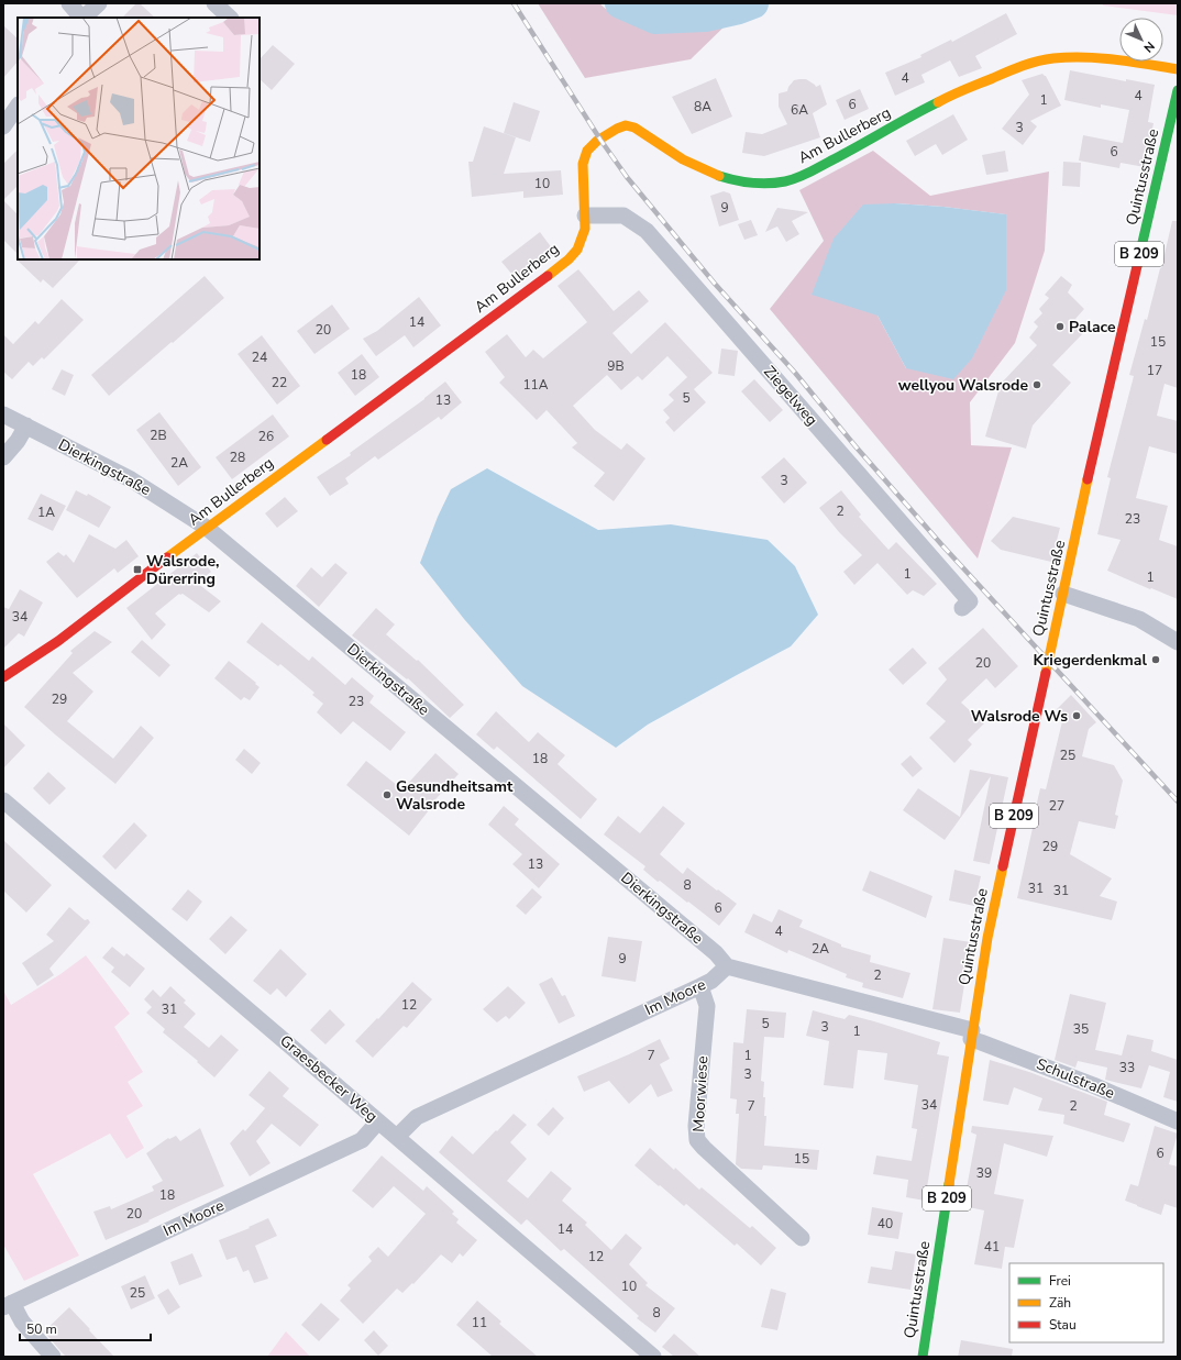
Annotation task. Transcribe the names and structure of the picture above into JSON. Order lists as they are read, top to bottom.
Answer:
{
  "streets": {
    "street": [
      "Am Bullerberg",
      "Quintusstraße",
      "B 209",
      "Ziegelweg",
      "Dierkingstraße",
      "Im Moore",
      "Graesbecker Weg",
      "Schulstraße",
      "Moorwiese"
    ]
  },
  "crossings": [
    ["Am Bullerberg", "Ziegelweg"],
    ["Am Bullerberg", "Dierkingstraße"],
    ["Quintusstraße", "Schulstraße"],
    ["Dierkingstraße", "Im Moore"],
    ["Im Moore", "Graesbecker Weg"],
    ["Im Moore", "Moorwiese"]
  ],
  "places": {
    "other": [
      "Palace",
      "wellyou Walsrode",
      "Kriegerdenkmal",
      "Walsrode Ws",
      "Gesundheitsamt Walsrode"
    ],
    "transit": ["Walsrode, Dürerring"]
  },
  "house_numbers": [
    "4",
    "4",
    "1",
    "6",
    "8A",
    "6A",
    "3",
    "6",
    "10",
    "9",
    "14",
    "20",
    "15",
    "24",
    "9B",
    "17",
    "18",
    "22",
    "11A",
    "5",
    "13",
    "2B",
    "26",
    "28",
    "2A",
    "3",
    "2",
    "1A",
    "23",
    "1",
    "1",
    "34",
    "20",
    "29",
    "23",
    "25",
    "18",
    "27",
    "29",
    "13",
    "8",
    "31",
    "31",
    "6",
    "4",
    "2A",
    "9",
    "2",
    "12",
    "31",
    "5",
    "3",
    "35",
    "1",
    "7",
    "1",
    "33",
    "3",
    "34",
    "7",
    "2",
    "6",
    "15",
    "39",
    "18",
    "20",
    "40",
    "14",
    "41",
    "12",
    "10",
    "25",
    "8",
    "11"
  ],
  "legend": ["Frei", "Zäh", "Stau"],
  "scale_bar": "50 m",
  "north": "bottom right"
}
